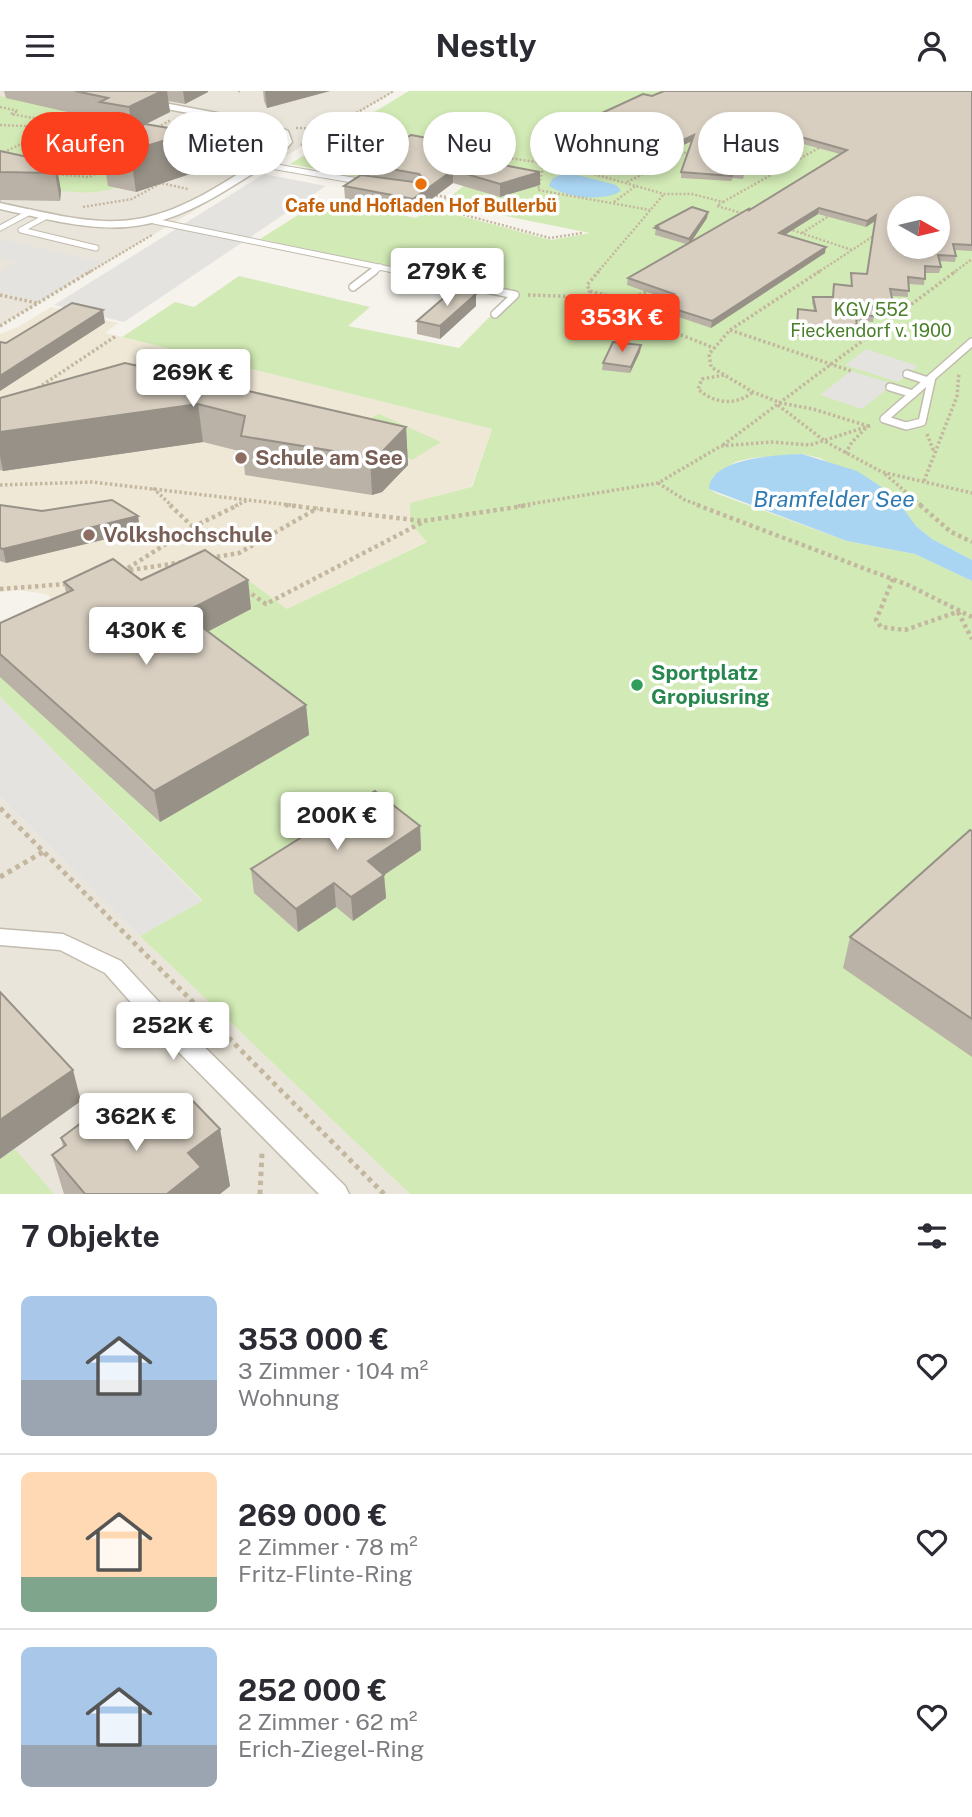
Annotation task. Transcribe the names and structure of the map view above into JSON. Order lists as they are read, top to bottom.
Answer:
{
  "water": ["Bramfelder See"],
  "parks": ["KGV 552 Fieckendorf v. 1900"],
  "places": [
    "Cafe und Hofladen Hof Bullerbü",
    "Schule am See",
    "Volkshochschule",
    "Sportplatz Gropiusring"
  ],
  "north": "right",
  "page": {
    "header": "Nestly",
    "chip": [
      "Kaufen",
      "Mieten",
      "Filter",
      "Neu",
      "Wohnung",
      "Haus"
    ],
    "price": [
      "279K €",
      "353K €",
      "269K €",
      "430K €",
      "200K €",
      "252K €",
      "362K €"
    ],
    "heading": "7 Objekte",
    "list": [
      {
        "name": "353 000 €",
        "note": "3 Zimmer · 104 m² · Wohnung"
      },
      {
        "name": "269 000 €",
        "note": "2 Zimmer · 78 m² · Fritz-Flinte-Ring"
      },
      {
        "name": "252 000 €",
        "note": "2 Zimmer · 62 m² · Erich-Ziegel-Ring"
      }
    ]
  }
}
